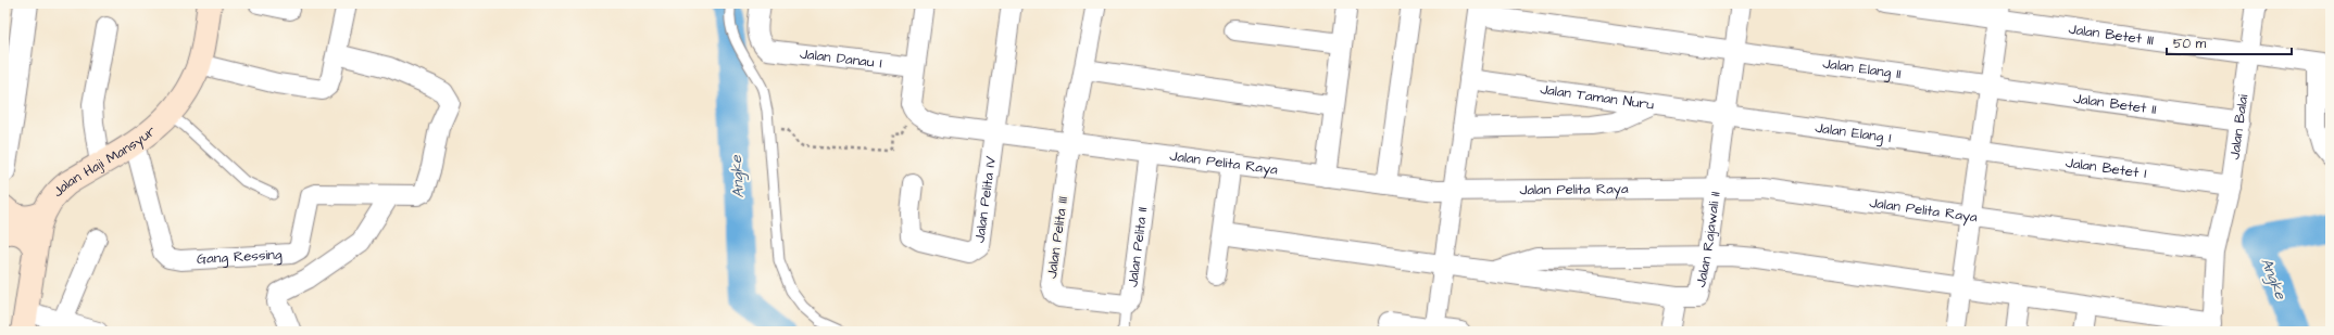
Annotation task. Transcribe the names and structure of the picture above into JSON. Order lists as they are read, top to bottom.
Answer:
{
  "streets": {
    "main road": ["Jalan Haji Mansyur"],
    "street": [
      "Jalan Betet III",
      "Jalan Danau I",
      "Jalan Elang II",
      "Jalan Taman Nuru",
      "Jalan Betet II",
      "Jalan Balai",
      "Jalan Elang I",
      "Jalan Pelita Raya",
      "Jalan Betet I",
      "Jalan Pelita IV",
      "Jalan Pelita III",
      "Jalan Rajawali II",
      "Jalan Pelita II",
      "Gang Ressing"
    ]
  },
  "crossings": [
    ["Jalan Betet III", "Jalan Balai"],
    ["Jalan Elang II", "Jalan Betet II"],
    ["Jalan Elang II", "Jalan Rajawali II"],
    ["Jalan Taman Nuru", "Jalan Elang I"],
    ["Jalan Taman Nuru", "Jalan Rajawali II"],
    ["Jalan Betet II", "Jalan Balai"],
    ["Jalan Balai", "Jalan Pelita Raya"],
    ["Jalan Balai", "Jalan Betet I"],
    ["Jalan Elang I", "Jalan Betet I"],
    ["Jalan Elang I", "Jalan Rajawali II"],
    ["Jalan Haji Mansyur", "Gang Ressing"],
    ["Jalan Pelita Raya", "Jalan Pelita IV"],
    ["Jalan Pelita Raya", "Jalan Pelita III"],
    ["Jalan Pelita Raya", "Jalan Rajawali II"],
    ["Jalan Pelita Raya", "Jalan Pelita II"],
    ["Jalan Pelita III", "Jalan Pelita II"]
  ],
  "water": ["Angke"],
  "scale_bar": "50 m"
}
